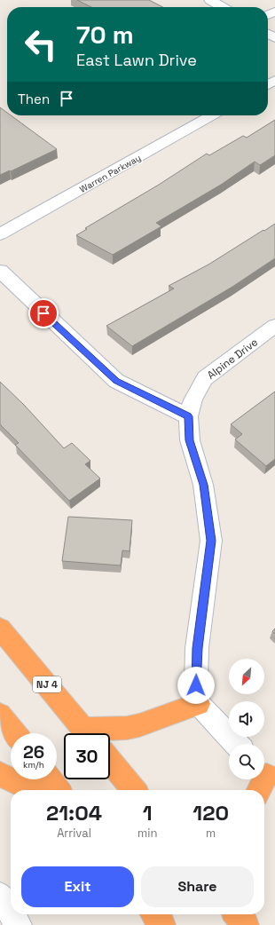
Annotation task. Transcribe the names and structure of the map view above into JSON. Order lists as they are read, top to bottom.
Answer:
{
  "streets": {
    "highway": ["NJ 4"],
    "street": ["Warren Parkway", "Alpine Drive"]
  },
  "north": "bottom left",
  "page": {
    "turn": ["70 m", "East Lawn Drive"],
    "then": "Then",
    "speed": "26 km/h",
    "limit": "30",
    "eta": [
      "21:04",
      "Arrival",
      "1",
      "min",
      "120",
      "m"
    ],
    "buttons": ["Exit", "Share"]
  }
}
